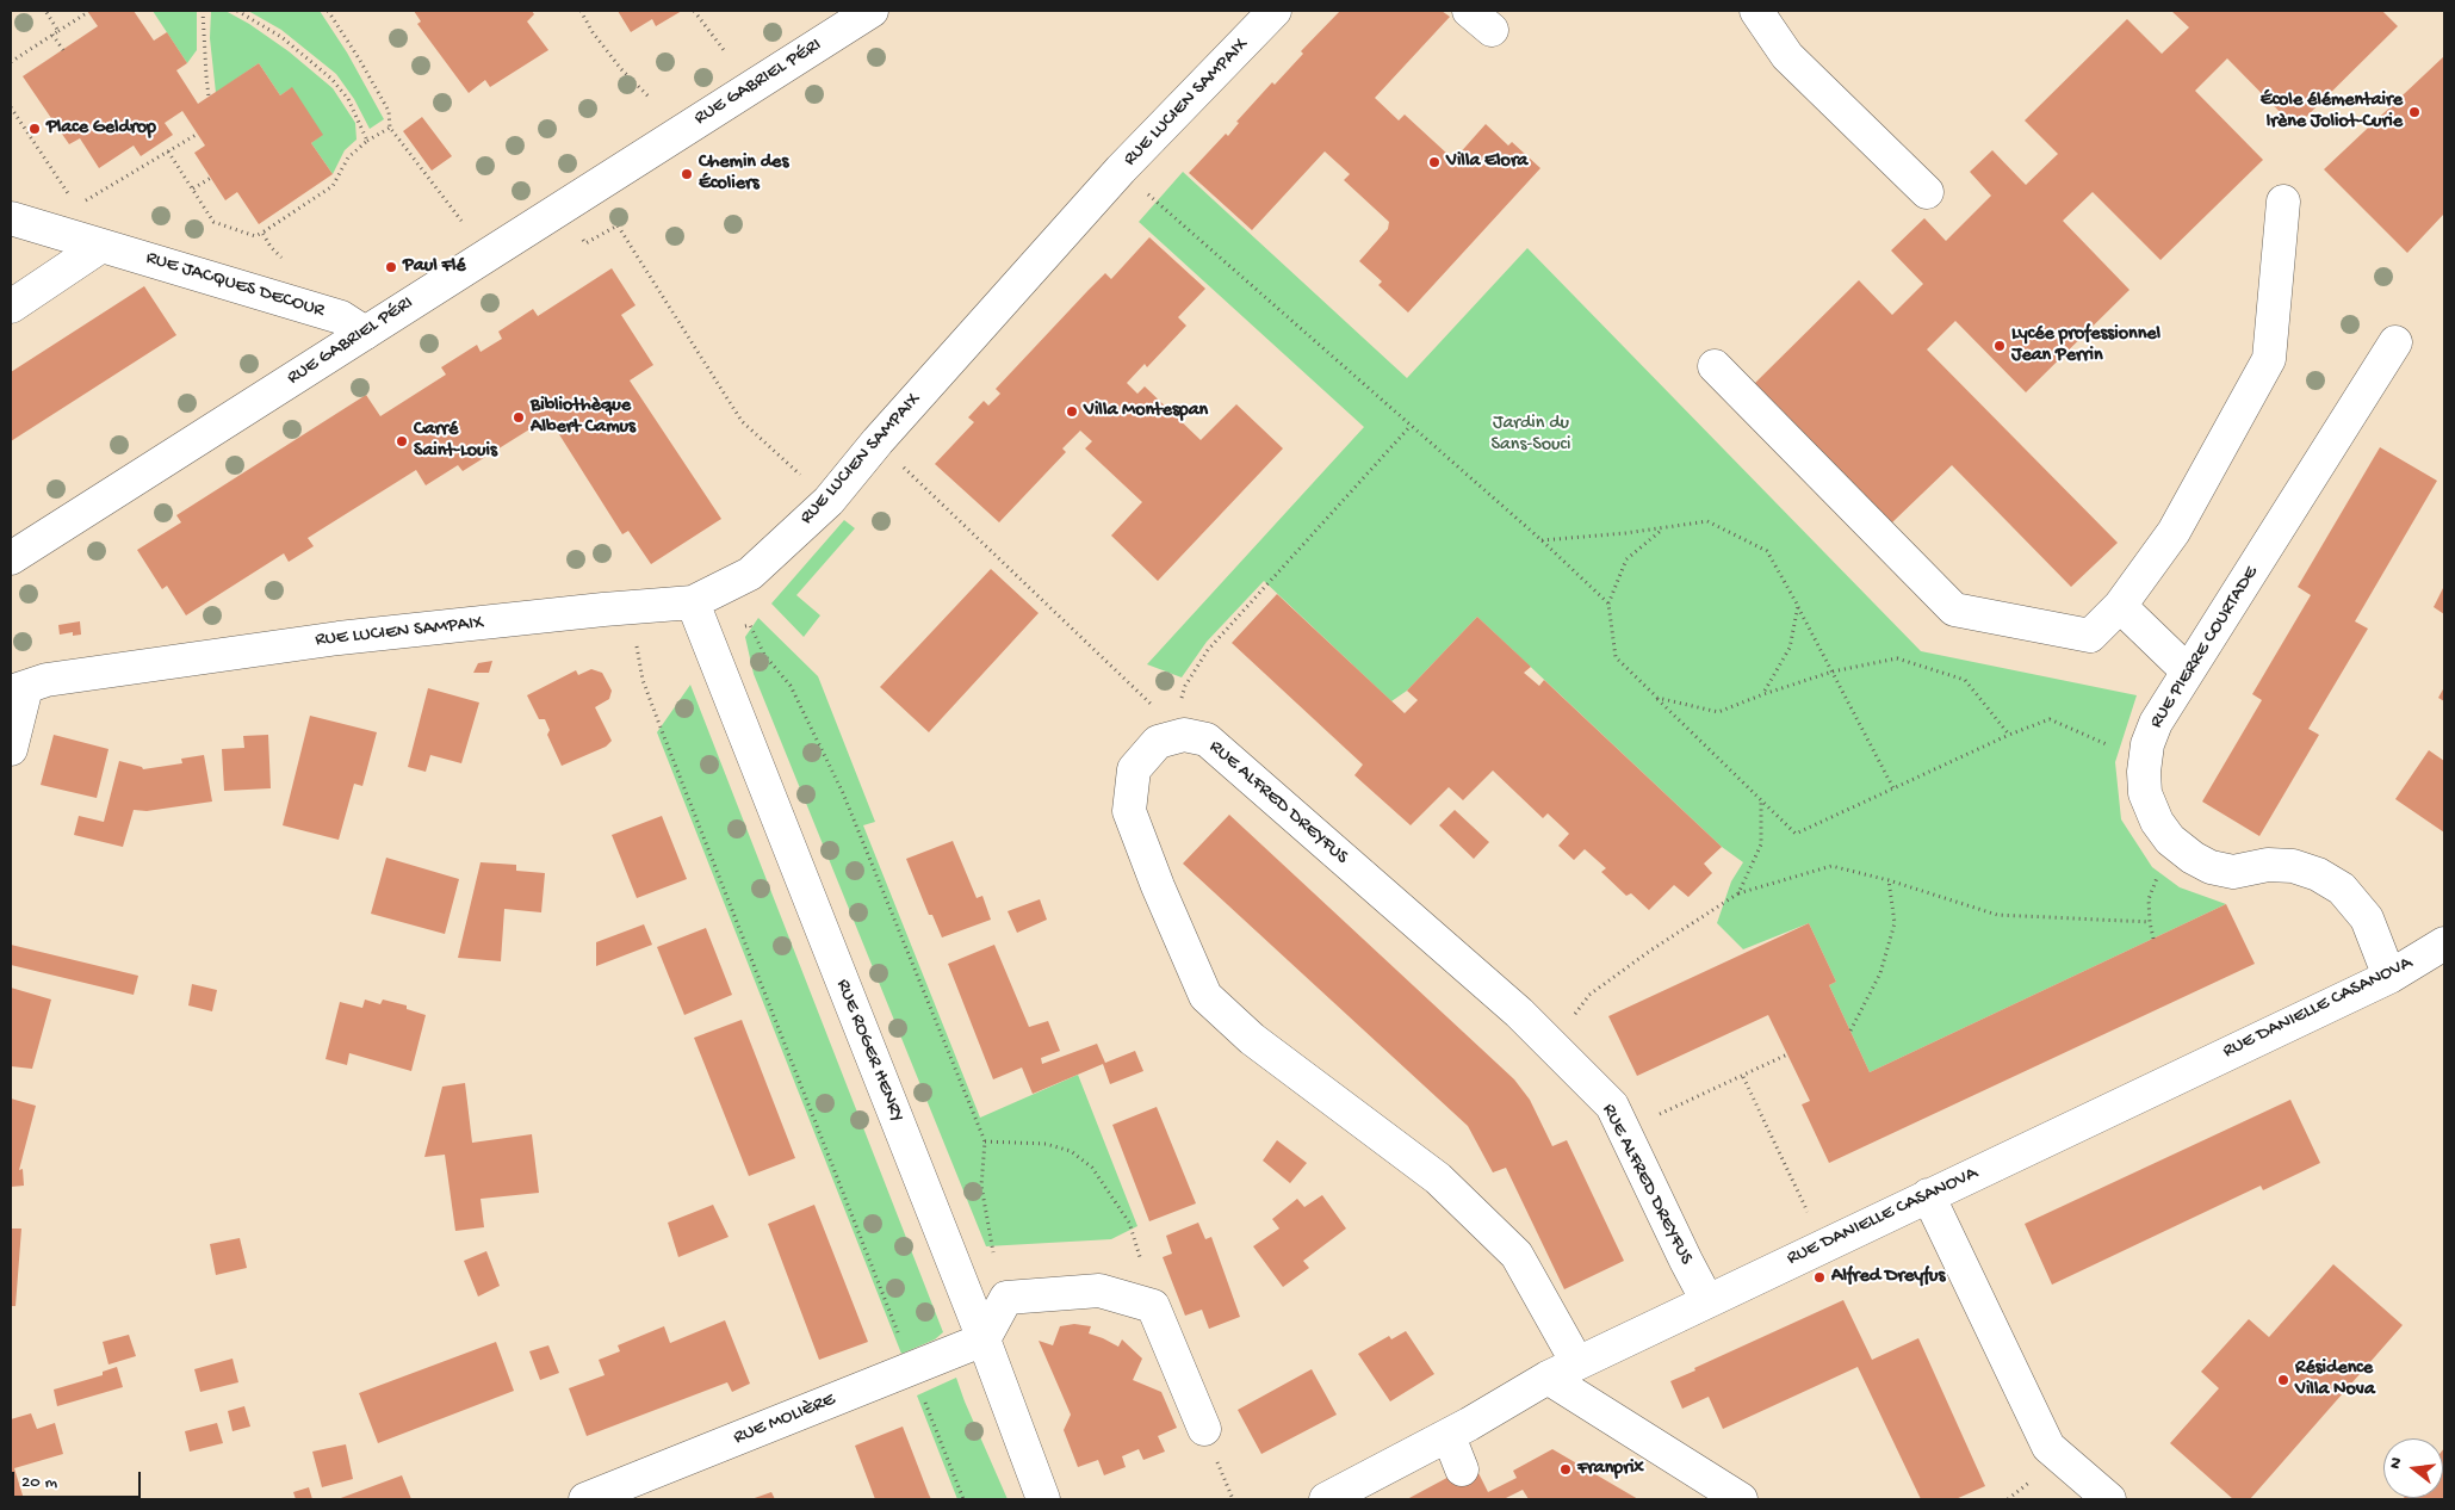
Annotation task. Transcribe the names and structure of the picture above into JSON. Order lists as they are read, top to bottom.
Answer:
{
  "streets": {
    "street": [
      "RUE GABRIEL PÉRI",
      "RUE LUCIEN SAMPAIX",
      "RUE JACQUES DECOUR",
      "RUE PIERRE COURTADE",
      "RUE ALFRED DREYFUS",
      "RUE DANIELLE CASANOVA",
      "RUE ROGER HENRY",
      "RUE MOLIÈRE"
    ]
  },
  "crossings": [
    ["RUE GABRIEL PÉRI", "RUE JACQUES DECOUR"],
    ["RUE LUCIEN SAMPAIX", "RUE ROGER HENRY"],
    ["RUE PIERRE COURTADE", "RUE DANIELLE CASANOVA"],
    ["RUE ALFRED DREYFUS", "RUE DANIELLE CASANOVA"],
    ["RUE ROGER HENRY", "RUE MOLIÈRE"]
  ],
  "parks": ["Jardin du Sans-Souci"],
  "places": [
    "École élémentaire Irène Joliot-Curie",
    "Place Geldrop",
    "Villa Elora",
    "Chemin des Écoliers",
    "Paul Flé",
    "Lycée professionnel Jean Perrin",
    "Villa Montespan",
    "Bibliothèque Albert Camus",
    "Carré Saint-Louis",
    "Alfred Dreyfus",
    "Résidence Villa Nova",
    "Franprix"
  ],
  "scale_bar": "20 m",
  "north": "left"
}
